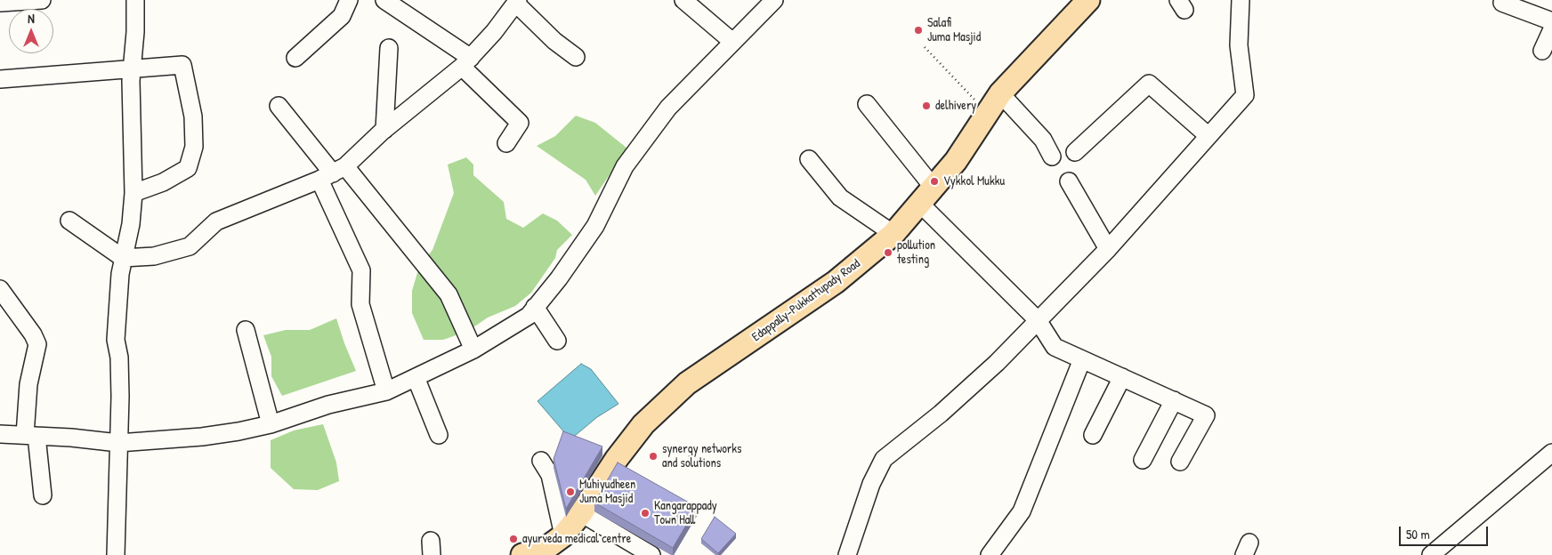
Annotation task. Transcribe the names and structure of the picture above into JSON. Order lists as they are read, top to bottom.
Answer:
{
  "streets": {
    "main road": ["Edappally-Pukkattupady Road"]
  },
  "places": [
    "Salafi Juma Masjid",
    "delhivery",
    "Vykkol Mukku",
    "pollution testing",
    "synergy networks and solutions",
    "Muhiyudheen Juma Masjid",
    "Kangarappady Town Hall",
    "ayurveda medical centre"
  ],
  "scale_bar": "50 m",
  "north": "top"
}
